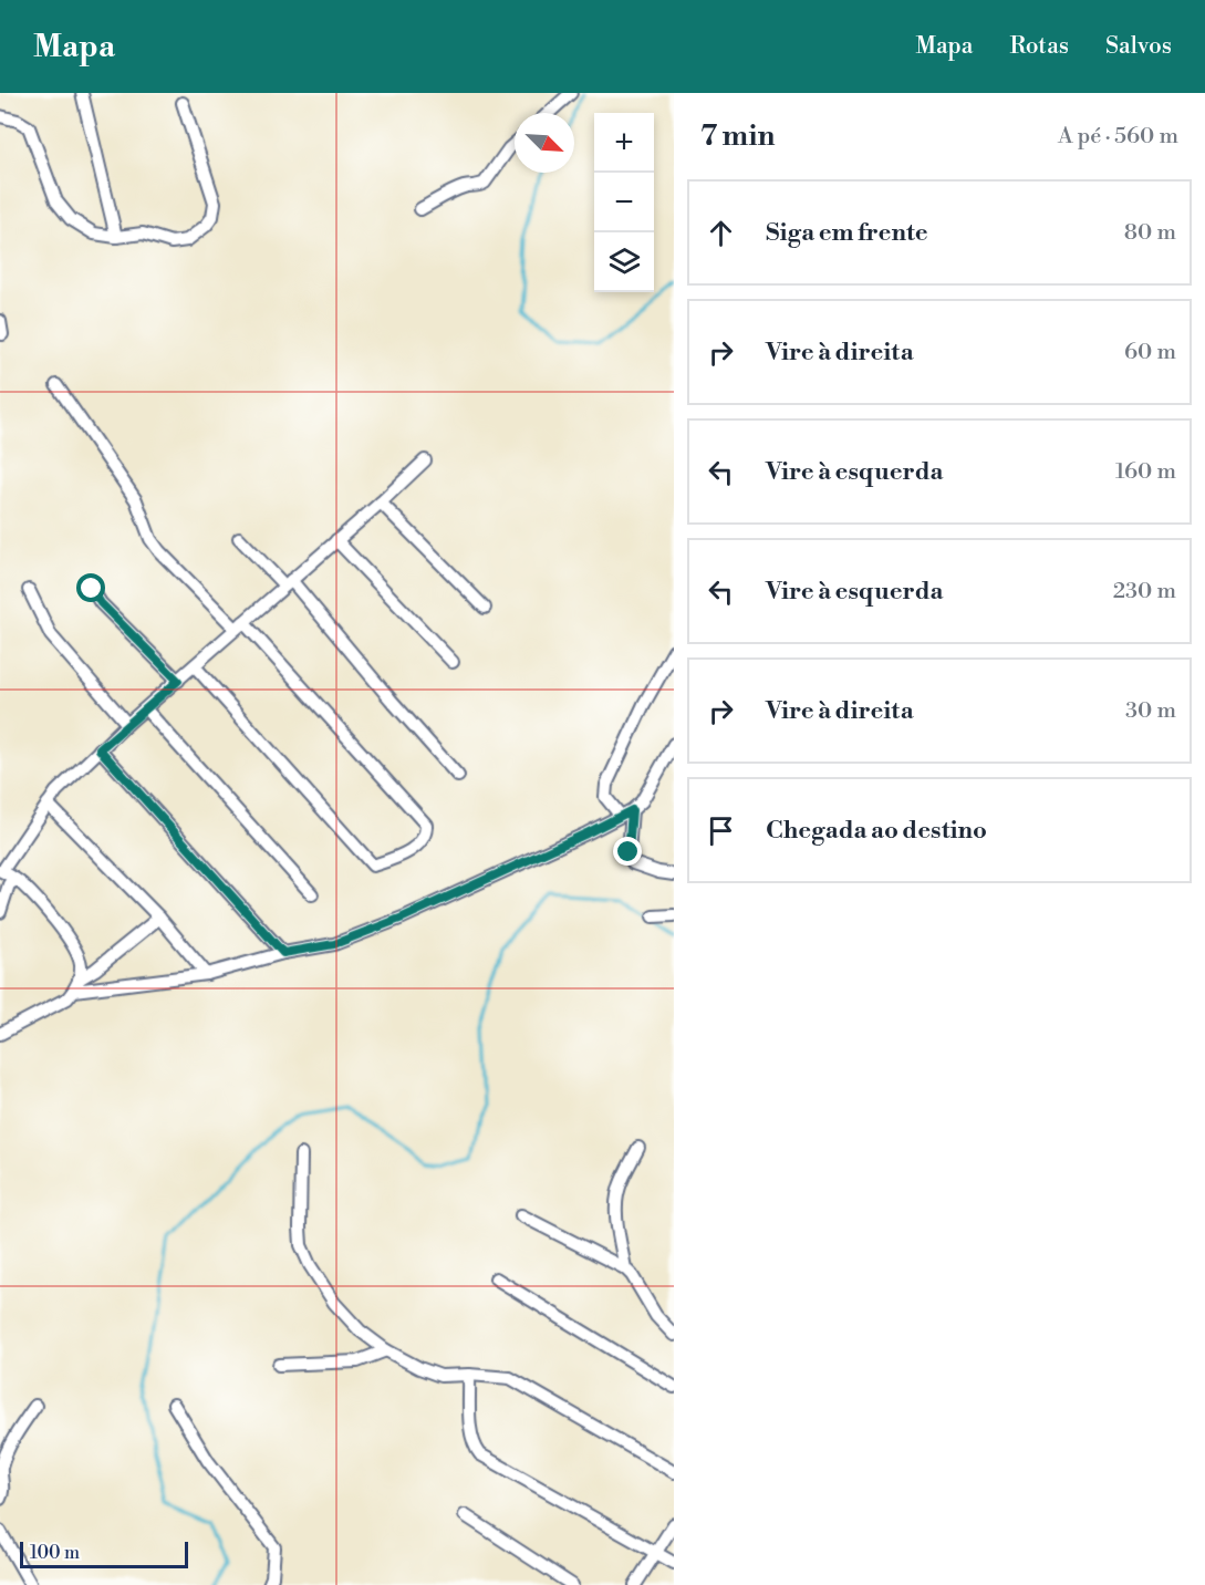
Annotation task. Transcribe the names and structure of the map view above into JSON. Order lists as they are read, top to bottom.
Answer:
{
  "scale_bar": "100 m",
  "north": "bottom right",
  "page": {
    "header": "Mapa",
    "nav": ["Mapa", "Rotas", "Salvos"],
    "heading": ["7 min", "A pé · 560 m"],
    "map_buttons": ["+", "−"],
    "list": [
      ["Siga em frente", "80 m"],
      ["Vire à direita", "60 m"],
      ["Vire à esquerda", "160 m"],
      ["Vire à esquerda", "230 m"],
      ["Vire à direita", "30 m"],
      "Chegada ao destino"
    ],
    "scale": "100 m"
  }
}
